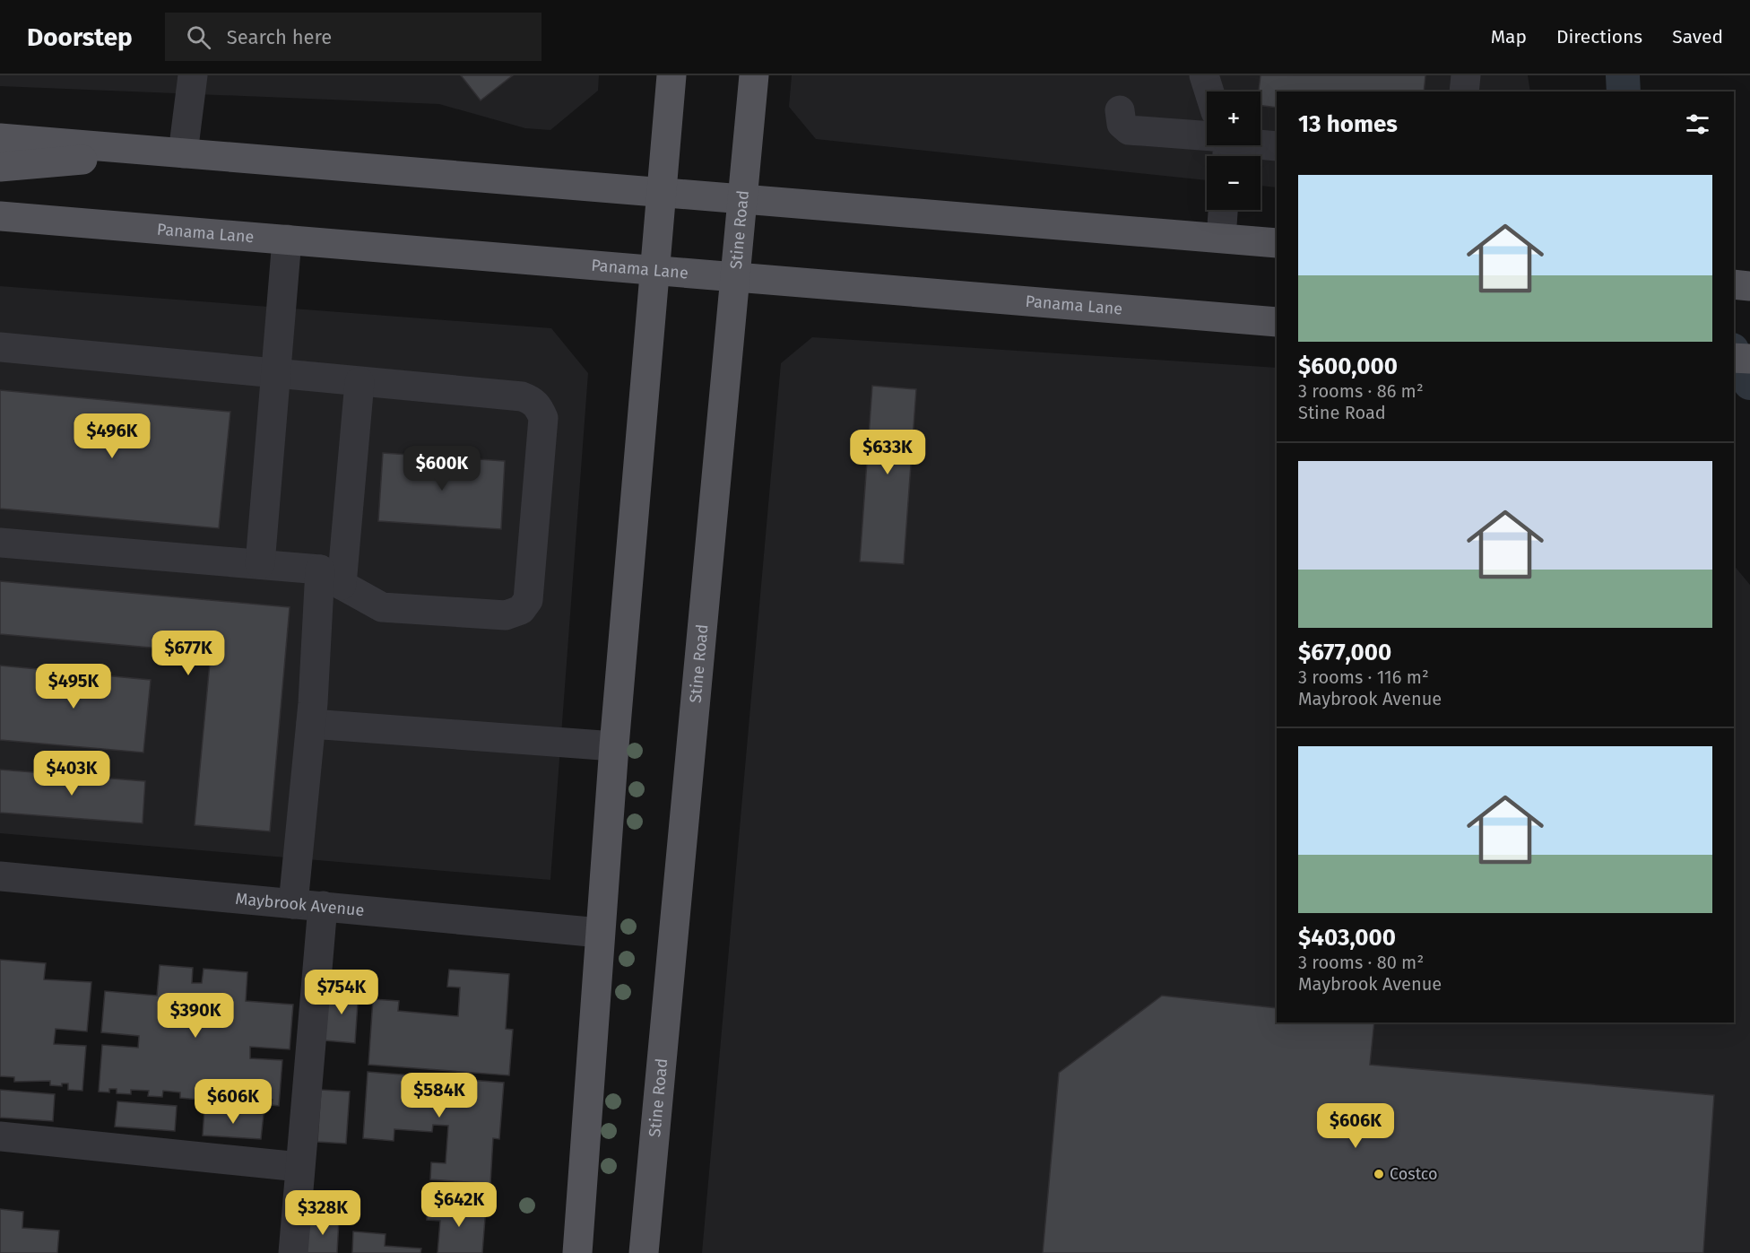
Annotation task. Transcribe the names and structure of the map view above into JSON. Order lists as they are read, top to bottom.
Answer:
{
  "streets": {
    "main road": ["Stine Road", "Panama Lane"],
    "street": ["Maybrook Avenue"]
  },
  "crossings": [
    ["Stine Road", "Panama Lane"]
  ],
  "places": ["Costco"],
  "page": {
    "header": "Doorstep",
    "search": "Search here",
    "nav": ["Map", "Directions", "Saved"],
    "map_buttons": ["+", "−"],
    "heading": "13 homes",
    "list": [
      {
        "name": "$600,000",
        "note": "3 rooms · 86 m² · Stine Road"
      },
      {
        "name": "$677,000",
        "note": "3 rooms · 116 m² · Maybrook Avenue"
      },
      {
        "name": "$403,000",
        "note": "3 rooms · 80 m² · Maybrook Avenue"
      }
    ],
    "price": [
      "$496K",
      "$633K",
      "$600K",
      "$677K",
      "$495K",
      "$403K",
      "$754K",
      "$390K",
      "$584K",
      "$606K",
      "$606K",
      "$642K",
      "$328K"
    ]
  }
}
